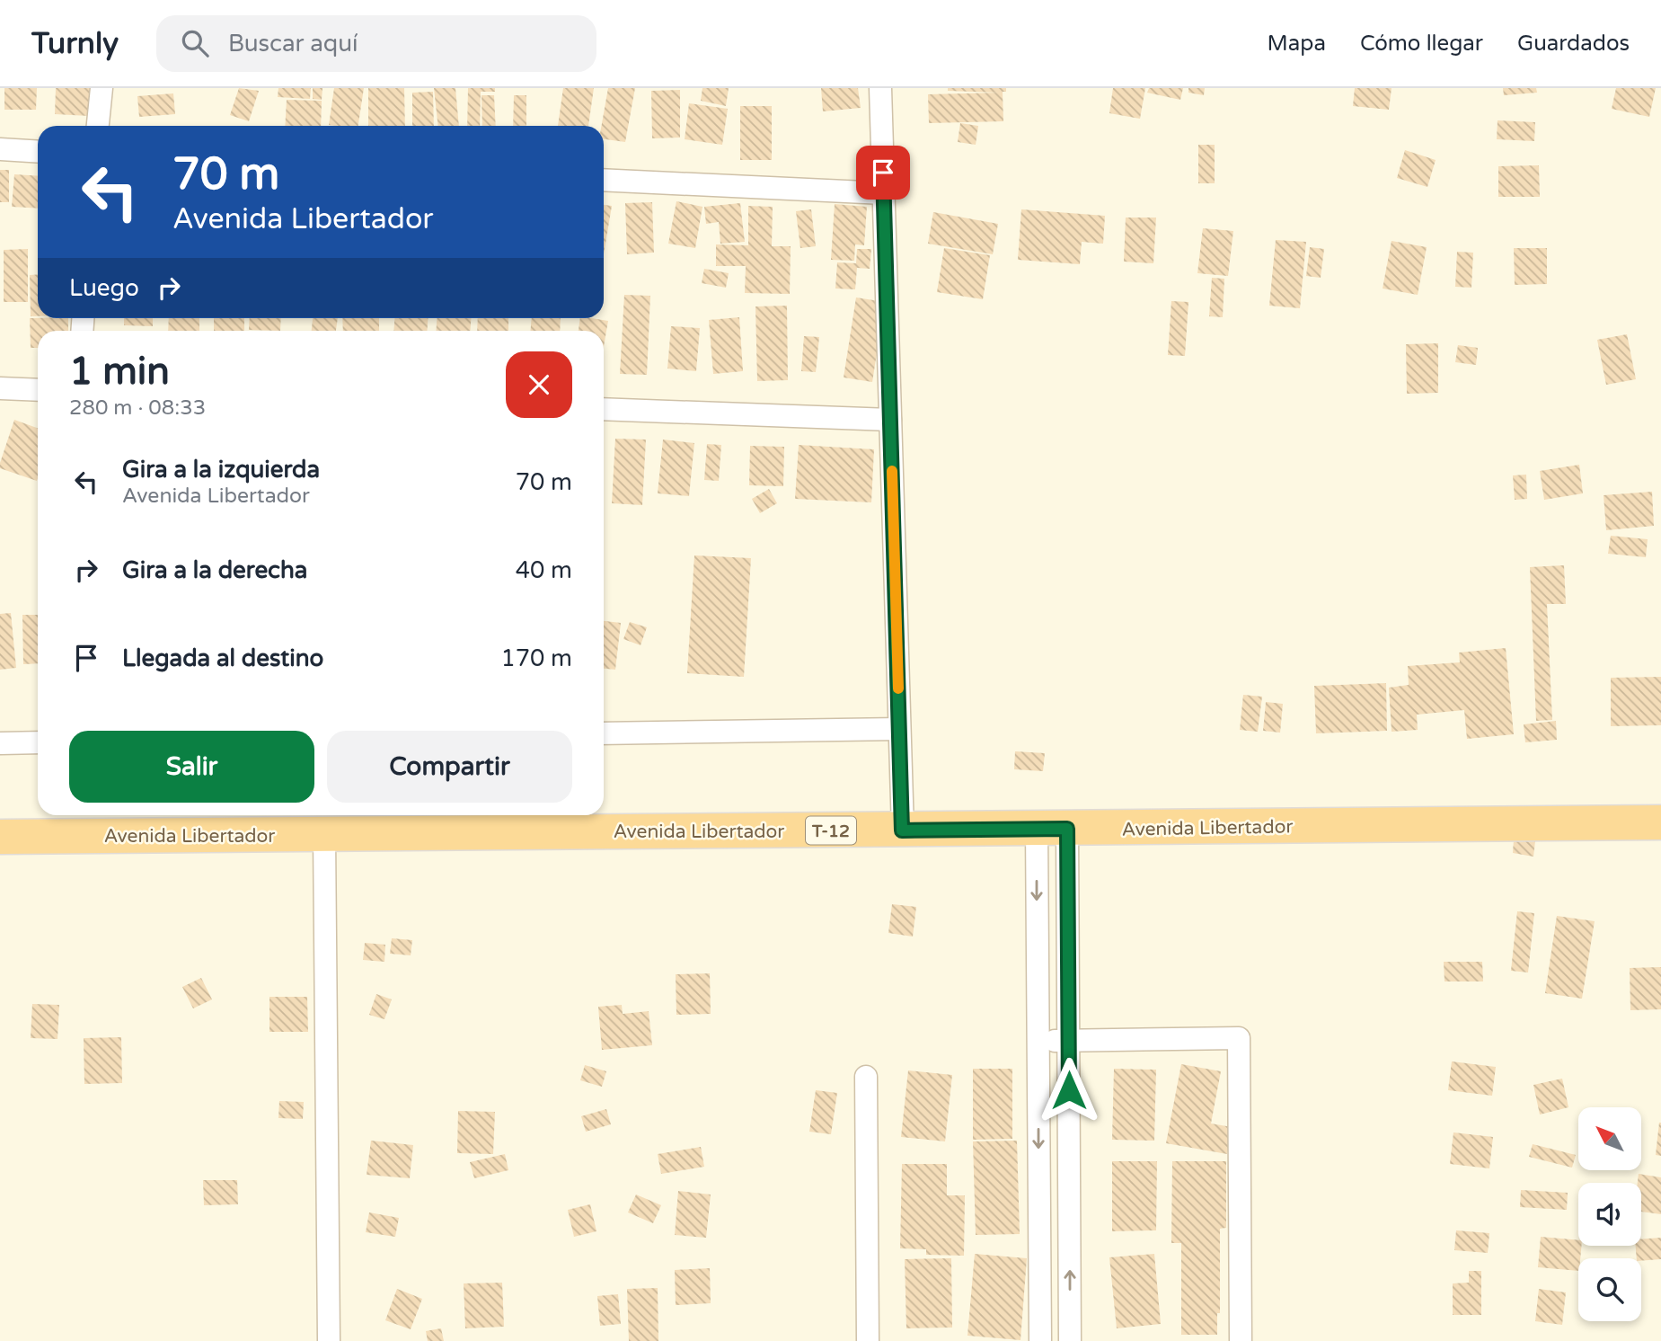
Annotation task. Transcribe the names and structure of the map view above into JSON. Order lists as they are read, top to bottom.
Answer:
{
  "streets": {
    "highway": ["Avenida Libertador", "T-12"]
  },
  "north": "top left",
  "page": {
    "header": "Turnly",
    "search": "Buscar aquí",
    "nav": ["Mapa", "Cómo llegar", "Guardados"],
    "turn": ["70 m", "Avenida Libertador"],
    "then": "Luego",
    "heading": ["1 min", "280 m · 08:33"],
    "list": [
      {
        "name": "Gira a la izquierda",
        "note": "Avenida Libertador",
        "value": "70 m"
      },
      {
        "name": "Gira a la derecha",
        "value": "40 m"
      },
      {
        "name": "Llegada al destino",
        "value": "170 m"
      }
    ],
    "buttons": ["Salir", "Compartir"]
  }
}
